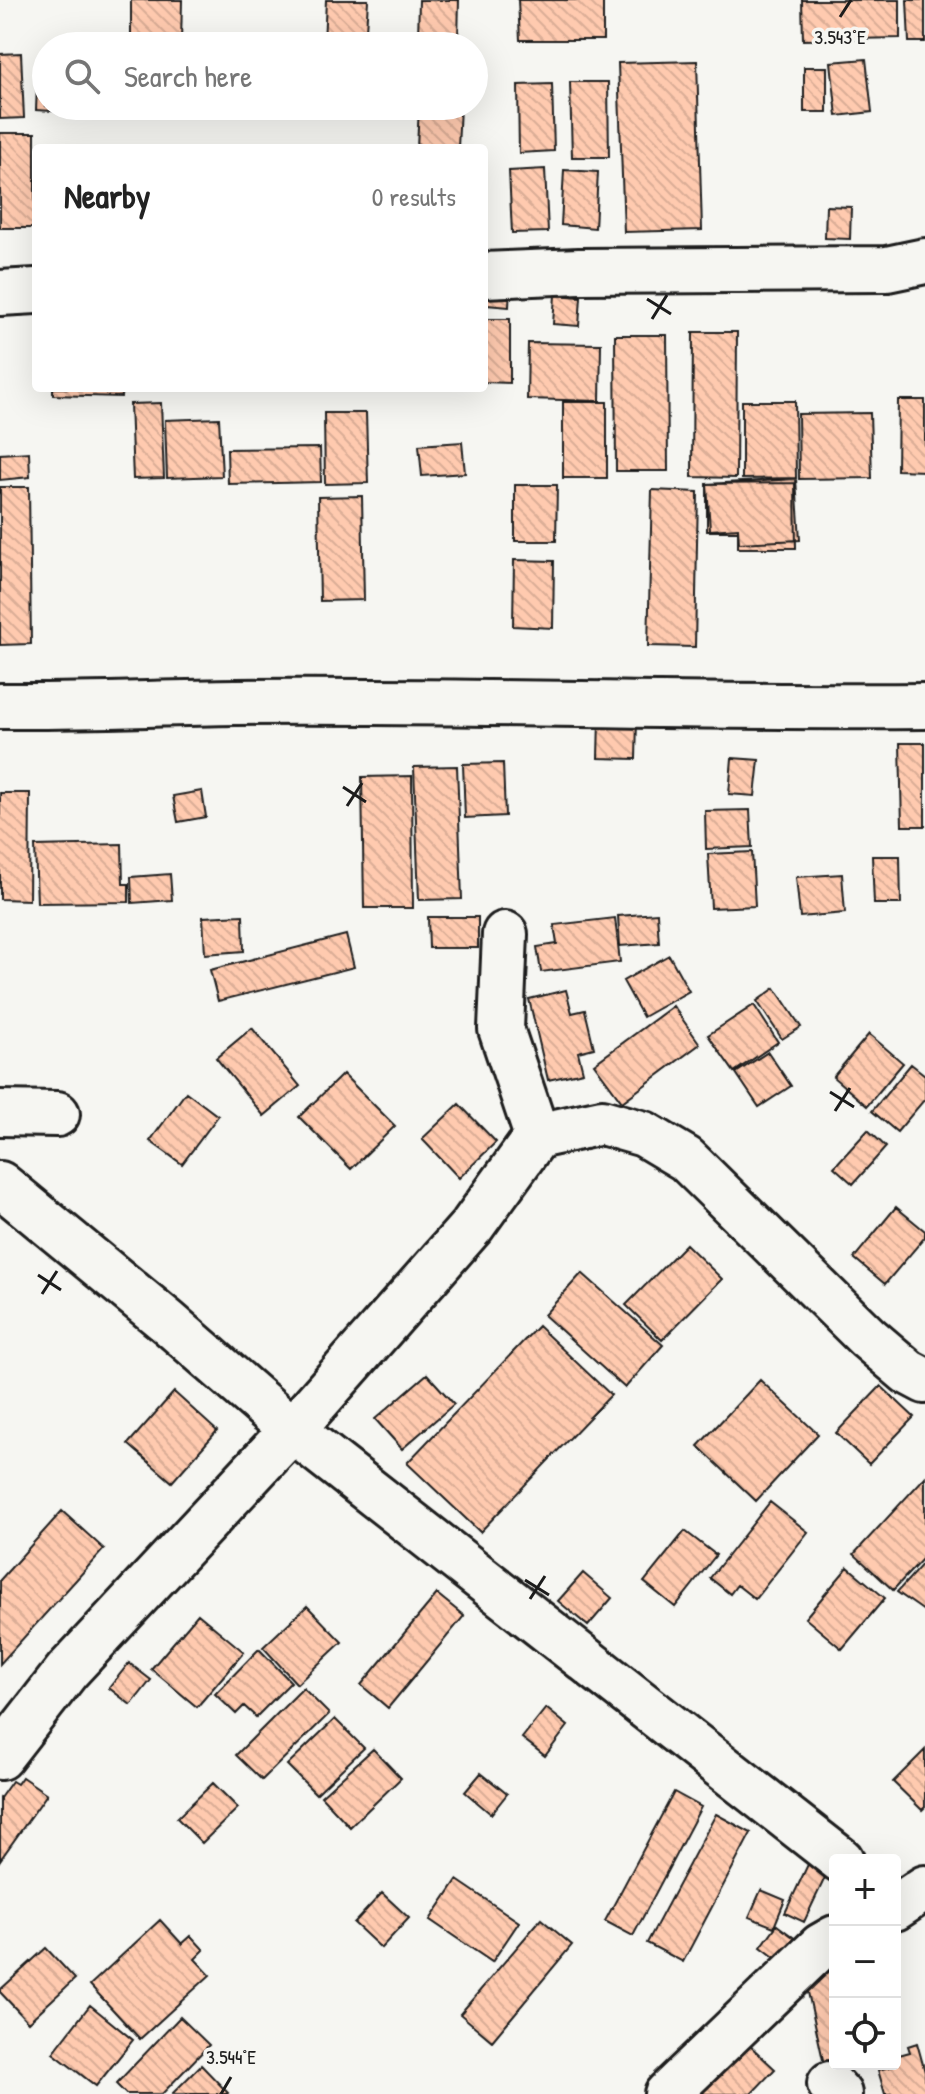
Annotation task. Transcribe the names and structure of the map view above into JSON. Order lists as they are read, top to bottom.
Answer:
{
  "page": {
    "search": "Search here",
    "heading": ["Nearby", "0 results"],
    "map_buttons": ["+", "−"]
  },
  "coordinates": ["3.543°E", "3.544°E"]
}
